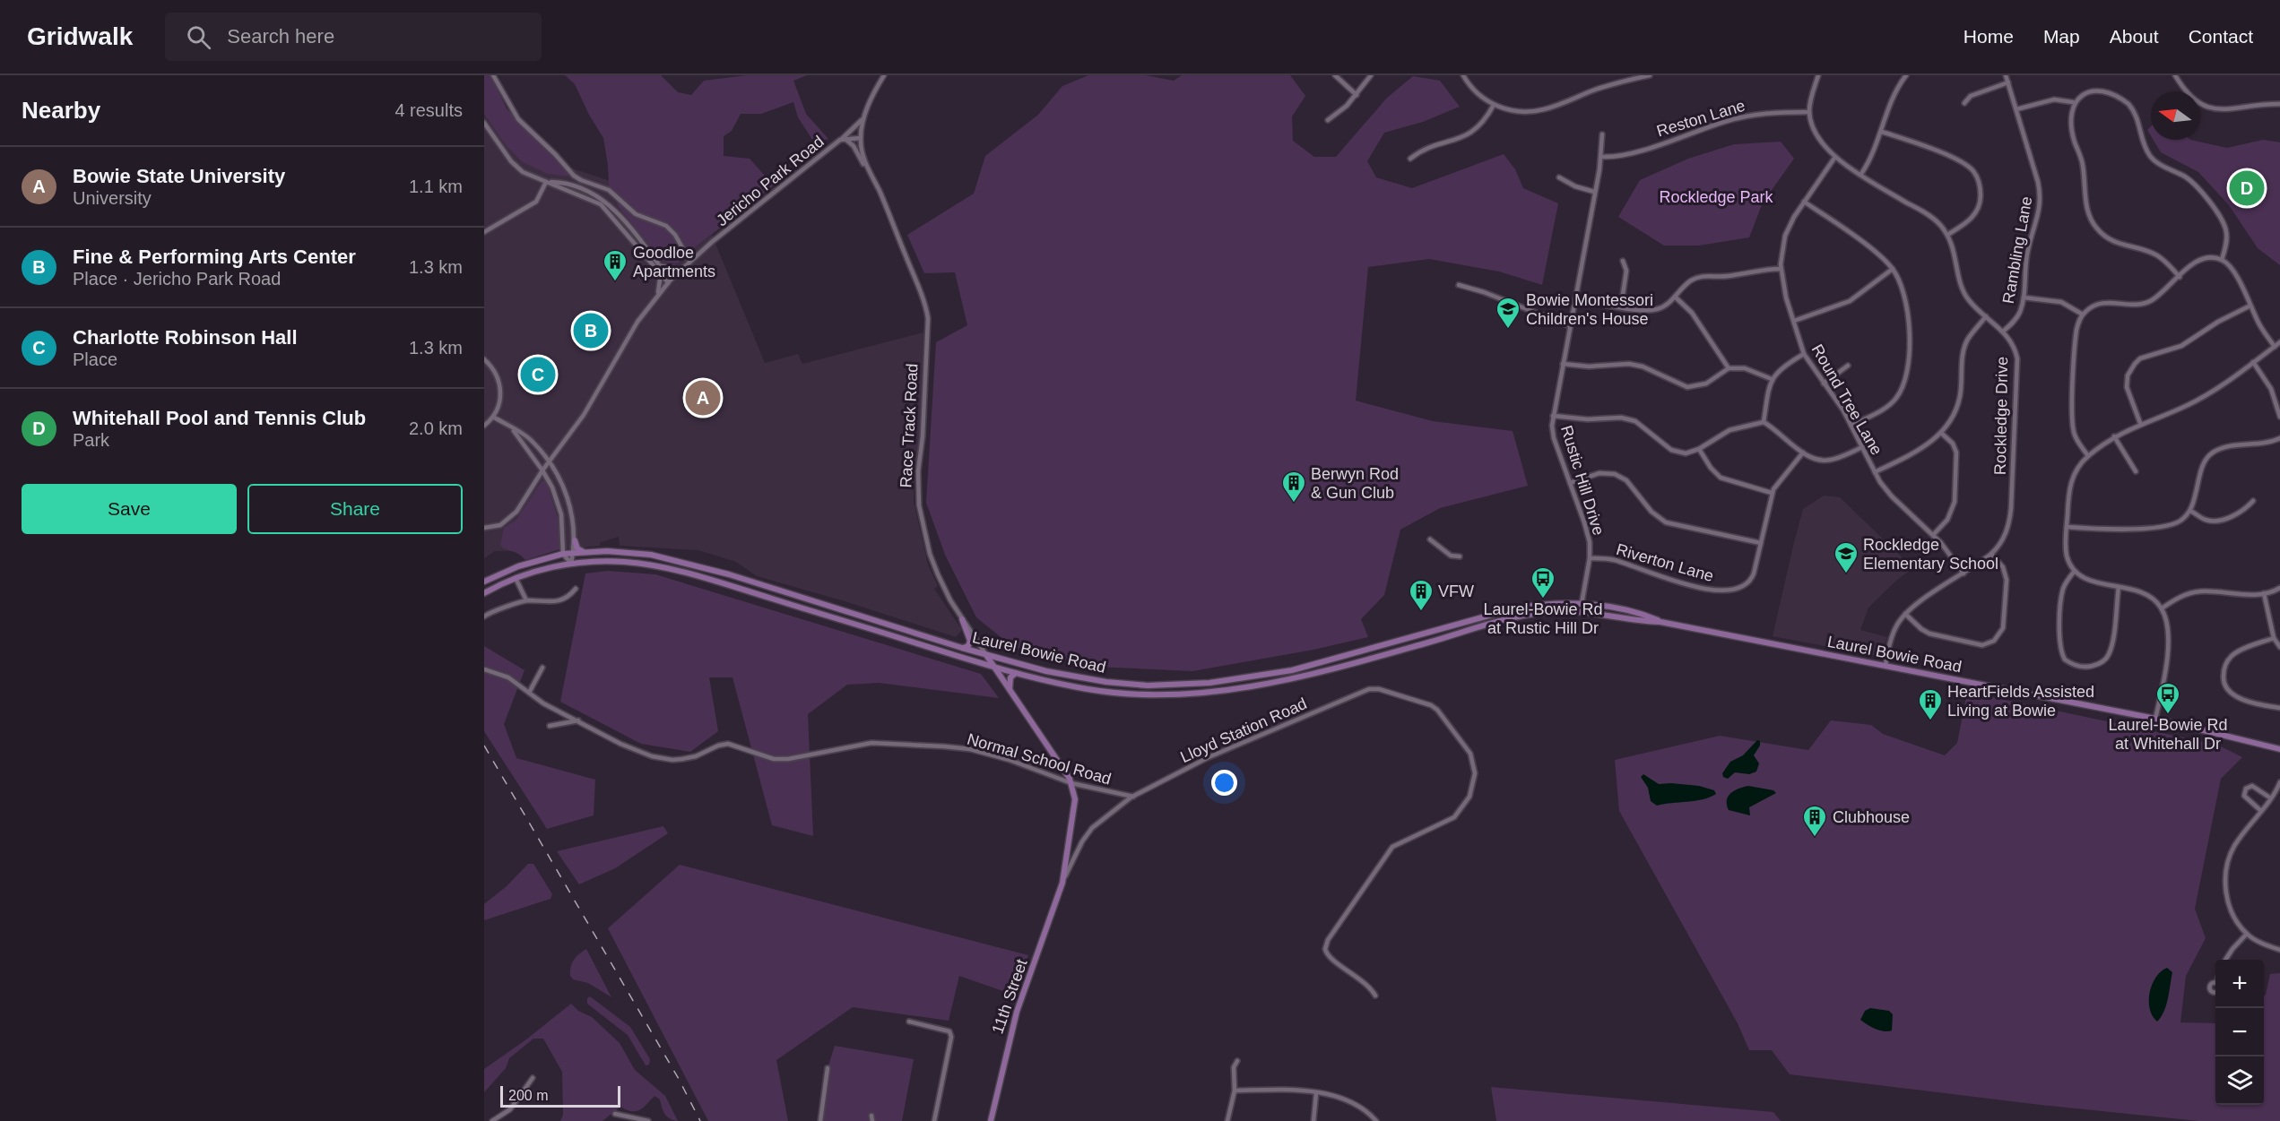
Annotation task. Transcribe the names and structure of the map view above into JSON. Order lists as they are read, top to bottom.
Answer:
{
  "streets": {
    "main road": ["Race Track Road", "Laurel Bowie Road", "11th Street"],
    "street": [
      "Reston Lane",
      "Jericho Park Road",
      "Rambling Lane",
      "Round Tree Lane",
      "Rockledge Drive",
      "Rustic Hill Drive",
      "Riverton Lane",
      "Lloyd Station Road",
      "Normal School Road"
    ]
  },
  "crossings": [
    ["Reston Lane", "Rockledge Drive"],
    ["Reston Lane", "Rustic Hill Drive"],
    ["Jericho Park Road", "Race Track Road"],
    ["Rambling Lane", "Rockledge Drive"],
    ["Round Tree Lane", "Rockledge Drive"],
    ["Rockledge Drive", "Laurel Bowie Road"],
    ["Race Track Road", "Laurel Bowie Road"],
    ["Race Track Road", "Lloyd Station Road"],
    ["Race Track Road", "Normal School Road"],
    ["Race Track Road", "11th Street"],
    ["Rustic Hill Drive", "Riverton Lane"],
    ["Rustic Hill Drive", "Laurel Bowie Road"],
    ["Lloyd Station Road", "Normal School Road"],
    ["Lloyd Station Road", "11th Street"]
  ],
  "parks": ["Rockledge Park"],
  "places": {
    "building": [
      "Goodloe Apartments",
      "Berwyn Rod & Gun Club",
      "VFW",
      "HeartFields Assisted Living at Bowie",
      "Clubhouse"
    ],
    "school or university": ["Bowie Montessori Children's House", "Rockledge Elementary School"],
    "bus stop": ["Laurel-Bowie Rd at Rustic Hill Dr", "Laurel-Bowie Rd at Whitehall Dr"]
  },
  "scale_bar": "200 m",
  "north": "left",
  "page": {
    "header": "Gridwalk",
    "search": "Search here",
    "nav": [
      "Home",
      "Map",
      "About",
      "Contact"
    ],
    "heading": ["Nearby", "4 results"],
    "list": [
      {
        "mark": "A",
        "name": "Bowie State University",
        "note": "University",
        "value": "1.1 km"
      },
      {
        "mark": "B",
        "name": "Fine & Performing Arts Center",
        "note": "Place · Jericho Park Road",
        "value": "1.3 km"
      },
      {
        "mark": "C",
        "name": "Charlotte Robinson Hall",
        "note": "Place",
        "value": "1.3 km"
      },
      {
        "mark": "D",
        "name": "Whitehall Pool and Tennis Club",
        "note": "Park",
        "value": "2.0 km"
      }
    ],
    "pins": [
      "D",
      "B",
      "C",
      "A"
    ],
    "buttons": ["Save", "Share"],
    "map_buttons": ["+", "−"],
    "scale": "200 m"
  }
}
